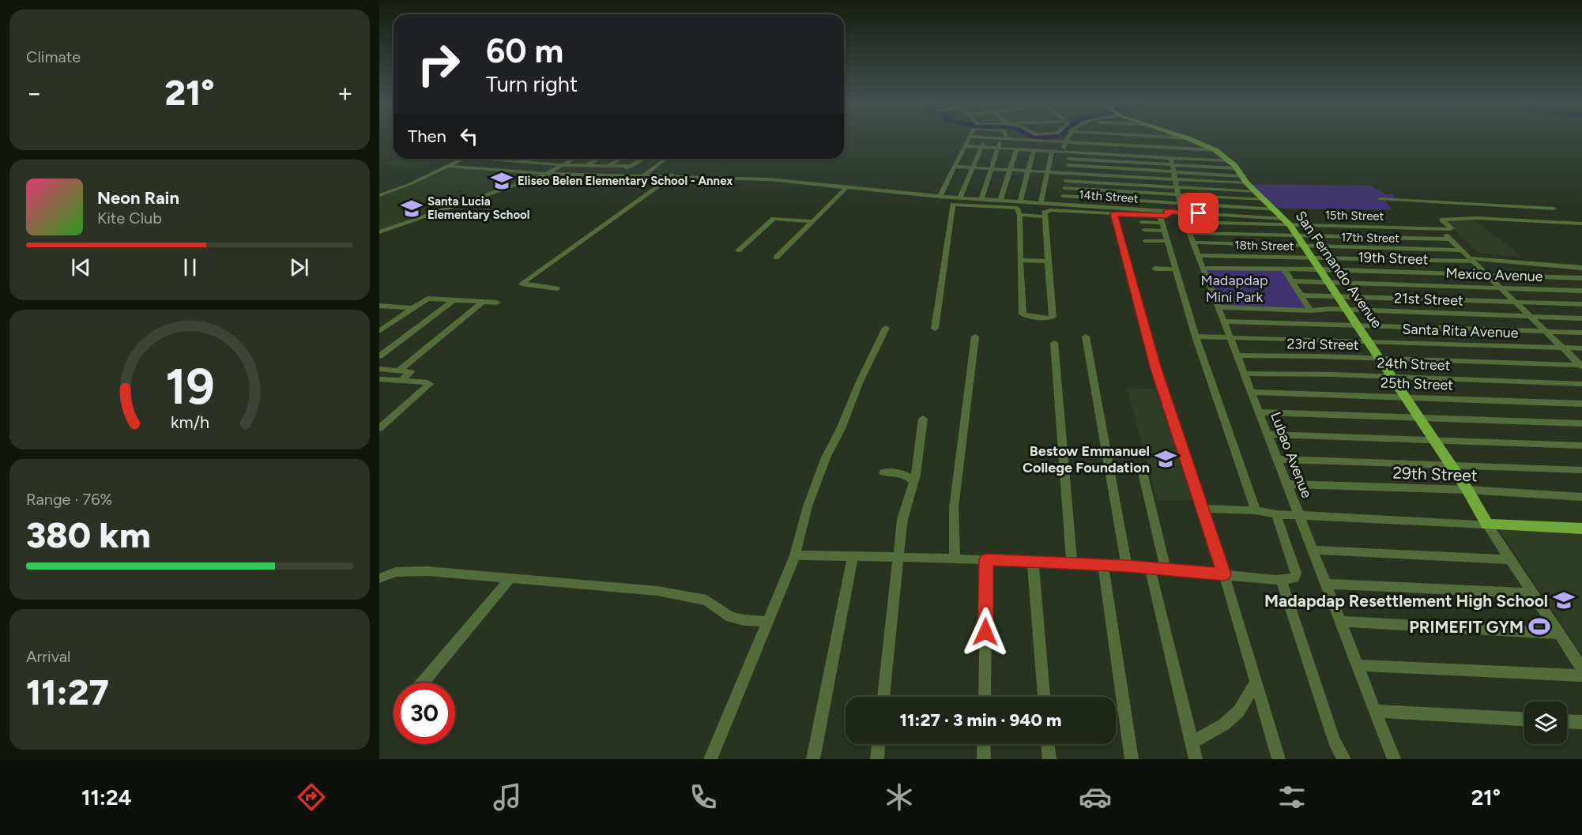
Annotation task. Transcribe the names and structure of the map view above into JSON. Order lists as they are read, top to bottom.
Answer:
{
  "streets": {
    "main road": ["San Fernando Avenue"],
    "street": [
      "14th Street",
      "15th Street",
      "17th Street",
      "18th Street",
      "19th Street",
      "Mexico Avenue",
      "21st Street",
      "Santa Rita Avenue",
      "23rd Street",
      "24th Street",
      "25th Street",
      "Lubao Avenue",
      "29th Street"
    ]
  },
  "crossings": [
    ["14th Street", "15th Street"],
    ["14th Street", "San Fernando Avenue"],
    ["14th Street", "Lubao Avenue"],
    ["15th Street", "San Fernando Avenue"],
    ["15th Street", "Lubao Avenue"],
    ["17th Street", "San Fernando Avenue"],
    ["17th Street", "Lubao Avenue"],
    ["18th Street", "San Fernando Avenue"],
    ["18th Street", "Lubao Avenue"],
    ["19th Street", "San Fernando Avenue"],
    ["19th Street", "Lubao Avenue"],
    ["San Fernando Avenue", "Mexico Avenue"],
    ["San Fernando Avenue", "21st Street"],
    ["San Fernando Avenue", "Santa Rita Avenue"],
    ["San Fernando Avenue", "23rd Street"],
    ["San Fernando Avenue", "24th Street"],
    ["San Fernando Avenue", "25th Street"],
    ["San Fernando Avenue", "29th Street"],
    ["21st Street", "Lubao Avenue"],
    ["Santa Rita Avenue", "Lubao Avenue"],
    ["23rd Street", "Lubao Avenue"],
    ["24th Street", "Lubao Avenue"],
    ["25th Street", "Lubao Avenue"],
    ["Lubao Avenue", "29th Street"]
  ],
  "parks": ["Madapdap Mini Park"],
  "places": {
    "school or university": [
      "Eliseo Belen Elementary School - Annex",
      "Santa Lucia Elementary School",
      "Bestow Emmanuel College Foundation",
      "Madapdap Resettlement High School"
    ],
    "sports": ["PRIMEFIT GYM"]
  },
  "page": {
    "tile": [
      "Climate",
      ["Range · 76%", "380 km"],
      ["Arrival", "11:27"]
    ],
    "turn": ["60 m", "Turn right"],
    "heat": ["−", "21°", "+"],
    "then": "Then",
    "song": ["Neon Rain", "Kite Club"],
    "limit": "30",
    "trip": "11:27 · 3 min · 940 m",
    "tabs": ["11:24", "21°"],
    "gauge": ["19", "km/h"]
  }
}
